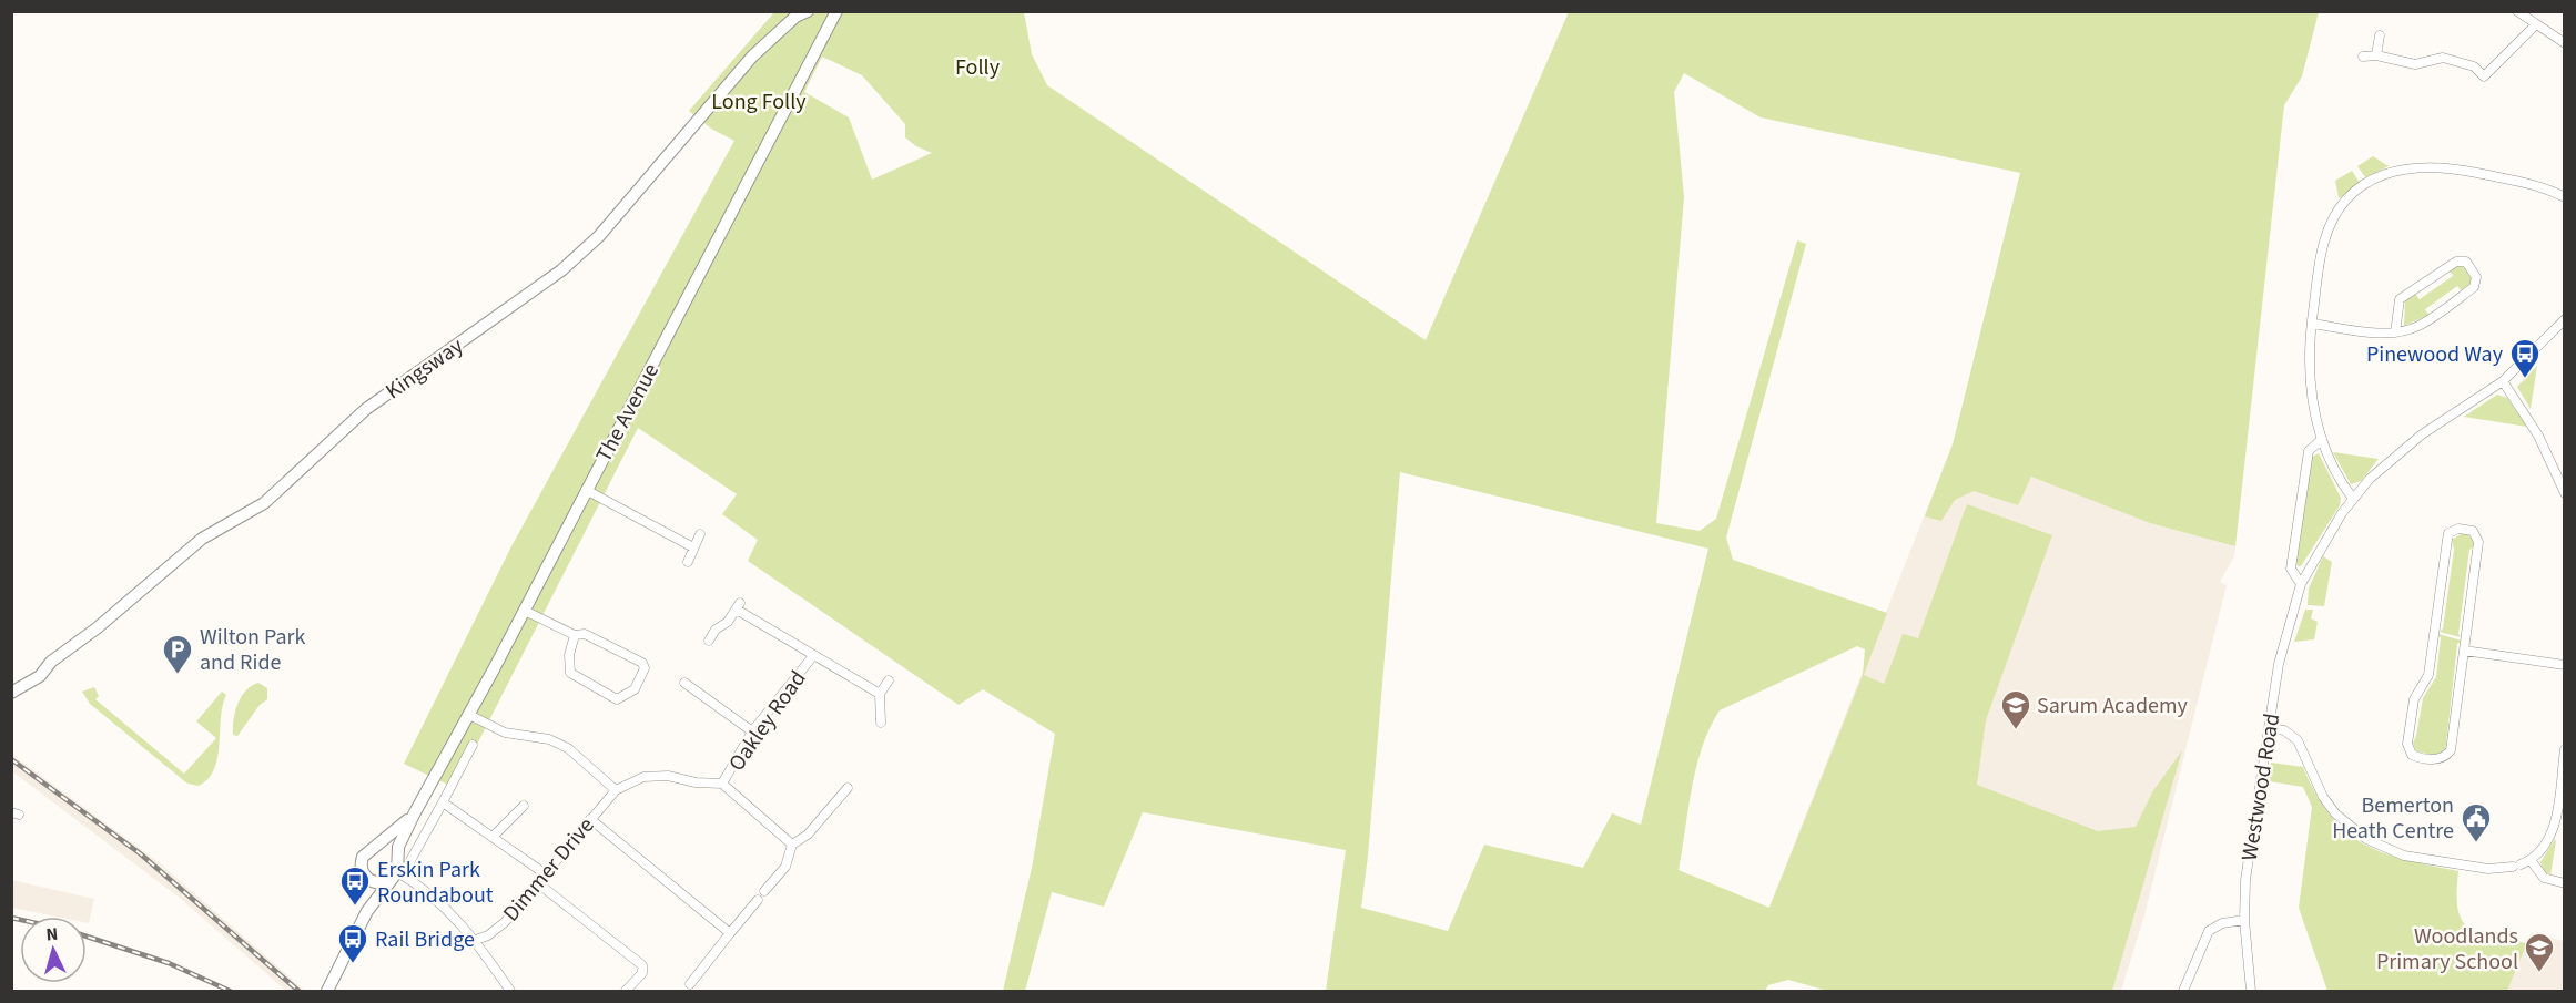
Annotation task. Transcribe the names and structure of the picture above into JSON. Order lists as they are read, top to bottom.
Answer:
{
  "streets": {
    "street": [
      "Kingsway",
      "The Avenue",
      "Oakley Road",
      "Westwood Road",
      "Dimmer Drive"
    ]
  },
  "crossings": [
    ["Oakley Road", "Dimmer Drive"]
  ],
  "parks": ["Folly", "Long Folly"],
  "places": {
    "bus stop": ["Pinewood Way", "Erskin Park Roundabout", "Rail Bridge"],
    "parking": ["Wilton Park and Ride"],
    "school or university": ["Sarum Academy", "Woodlands Primary School"],
    "public building": ["Bemerton Heath Centre"]
  },
  "north": "top"
}
